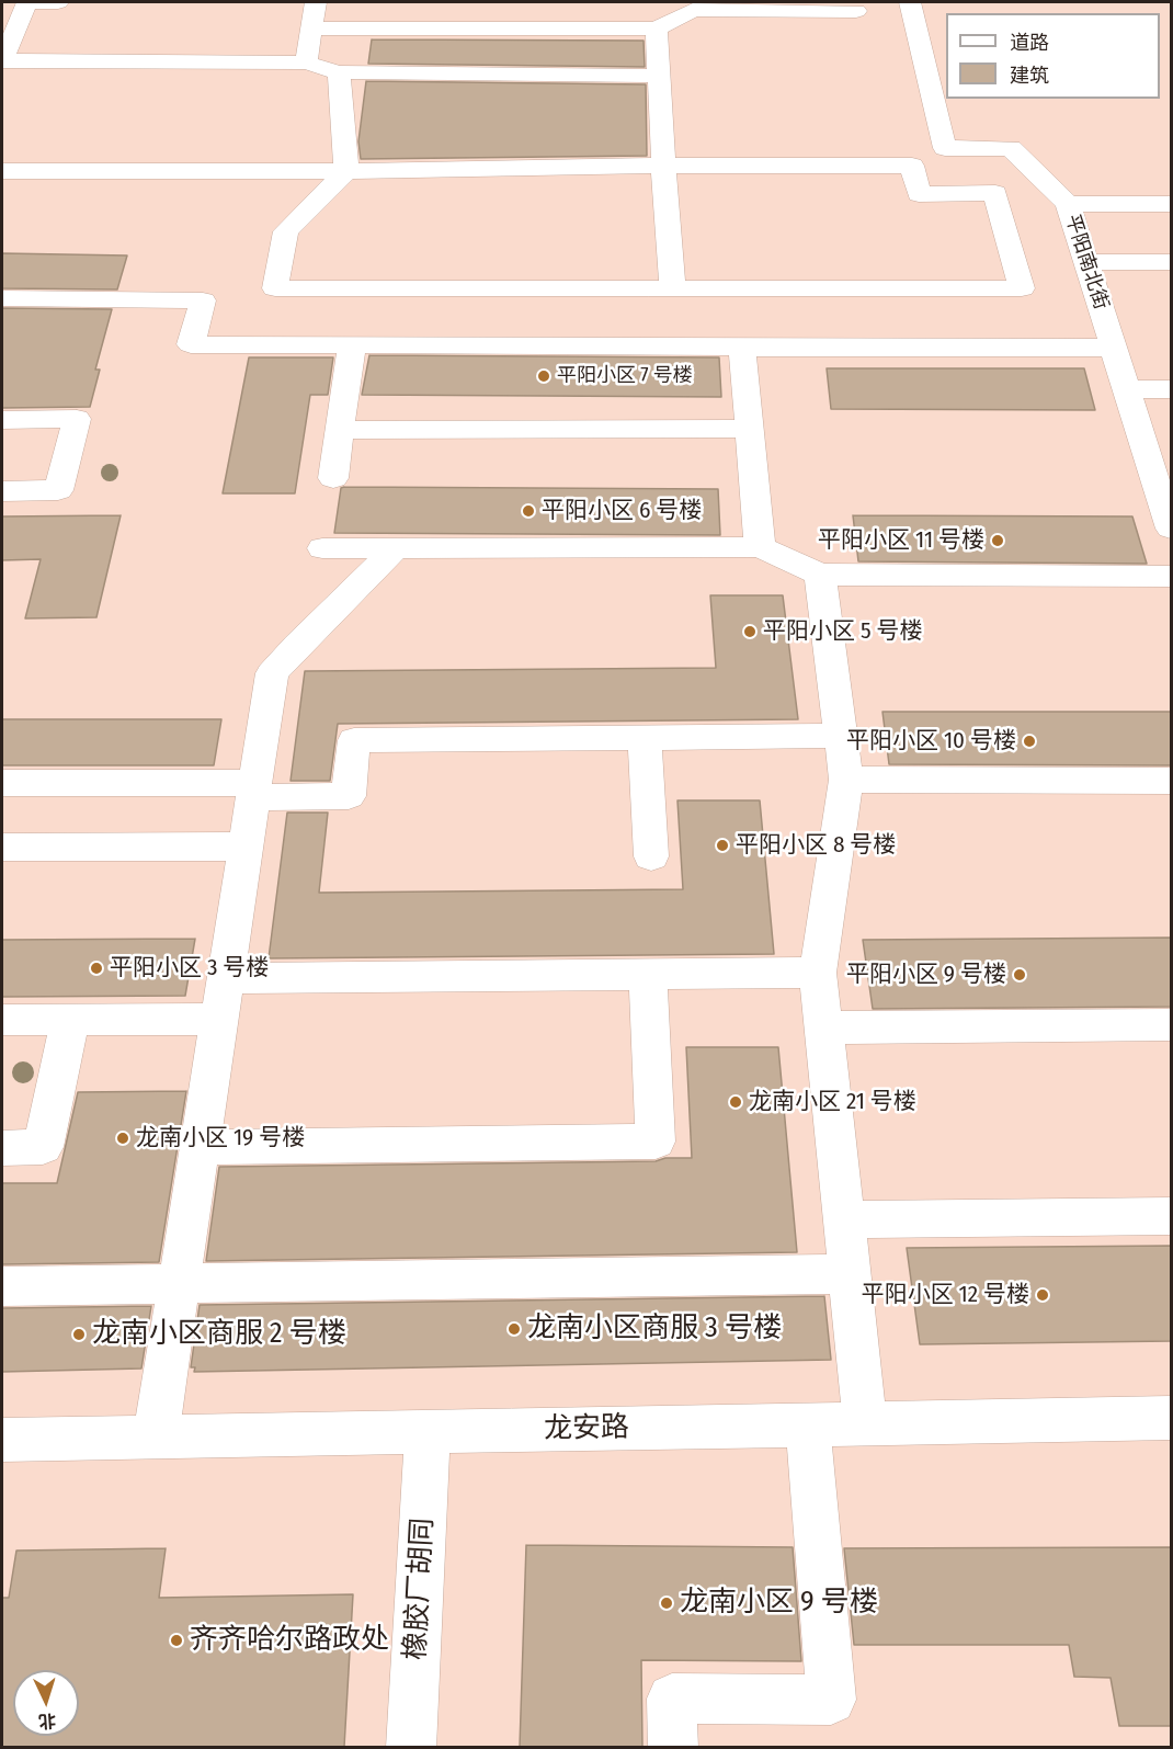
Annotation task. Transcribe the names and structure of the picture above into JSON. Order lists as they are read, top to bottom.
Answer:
{
  "streets": {
    "street": ["平阳南北街", "龙安路", "橡胶厂胡同"]
  },
  "crossings": [
    ["龙安路", "橡胶厂胡同"]
  ],
  "places": [
    "平阳小区 7 号楼",
    "平阳小区 6 号楼",
    "平阳小区 11 号楼",
    "平阳小区 5 号楼",
    "平阳小区 10 号楼",
    "平阳小区 8 号楼",
    "平阳小区 3 号楼",
    "平阳小区 9 号楼",
    "龙南小区 21 号楼",
    "龙南小区 19 号楼",
    "平阳小区 12 号楼",
    "龙南小区商服 3 号楼",
    "龙南小区商服 2 号楼",
    "龙南小区 9 号楼",
    "齐齐哈尔路政处"
  ],
  "legend": ["道路", "建筑"],
  "north": "bottom"
}
